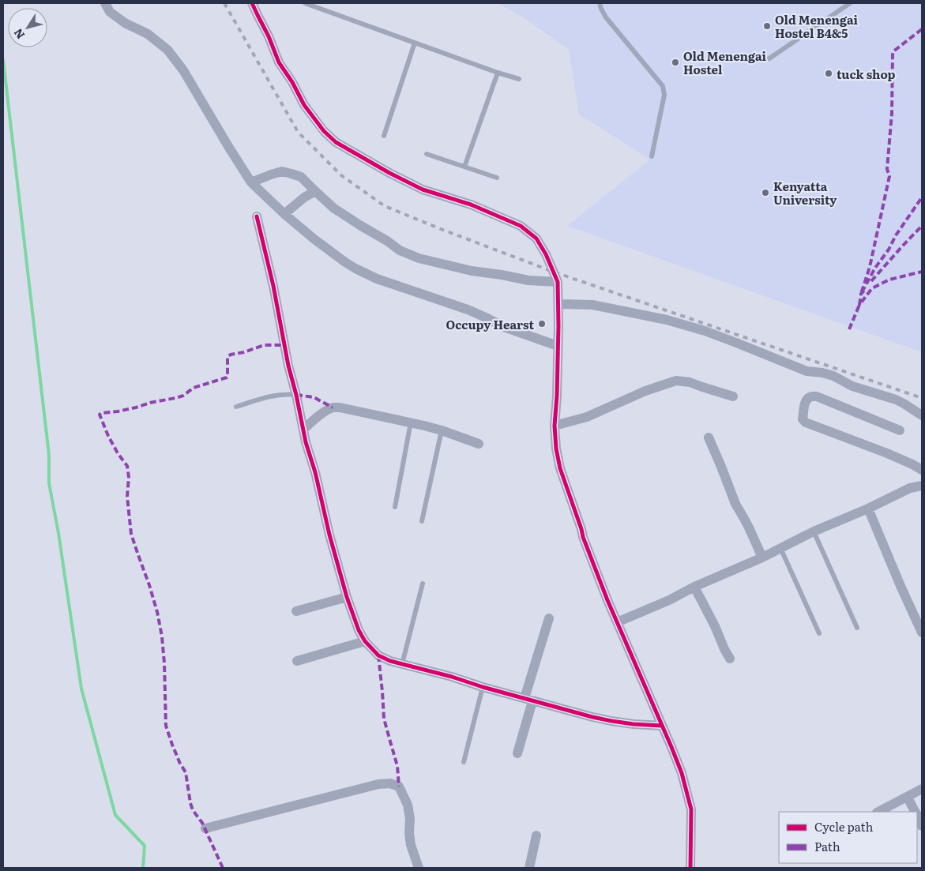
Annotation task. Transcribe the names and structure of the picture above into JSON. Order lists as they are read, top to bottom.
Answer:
{
  "places": [
    "Old Menengai Hostel B4&5",
    "Old Menengai Hostel",
    "tuck shop",
    "Kenyatta University",
    "Occupy Hearst"
  ],
  "legend": ["Cycle path", "Path"],
  "north": "bottom left"
}
